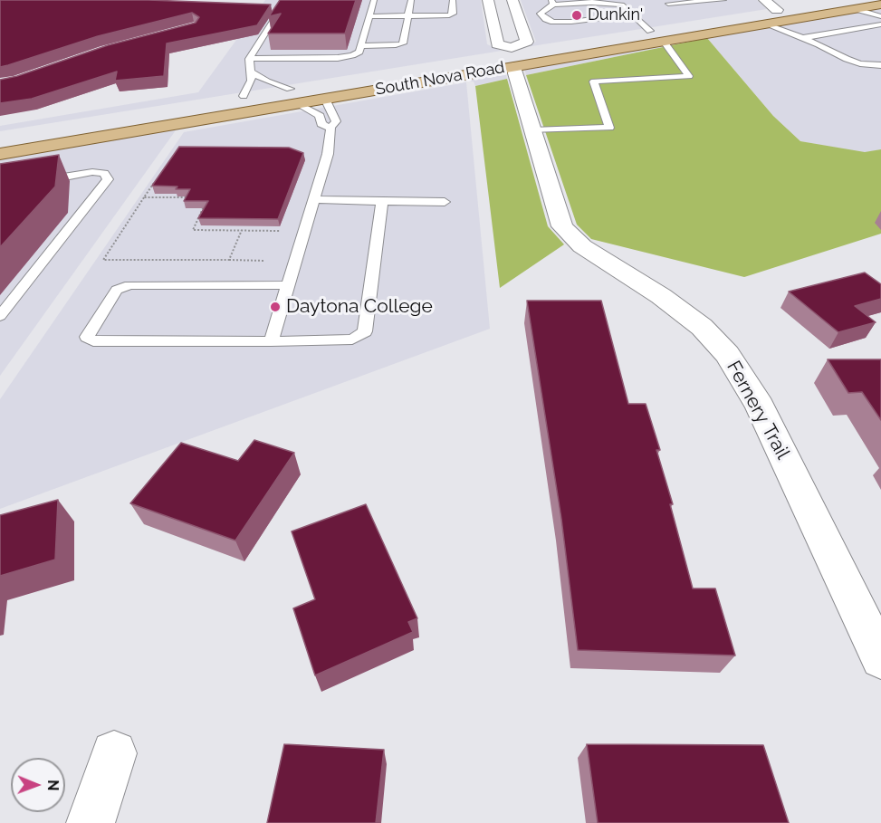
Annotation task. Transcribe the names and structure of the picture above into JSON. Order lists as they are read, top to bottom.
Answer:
{
  "streets": {
    "main road": ["South Nova Road"],
    "street": ["Fernery Trail"]
  },
  "crossings": [
    ["South Nova Road", "Fernery Trail"]
  ],
  "places": ["Dunkin'", "Daytona College"],
  "north": "right"
}
